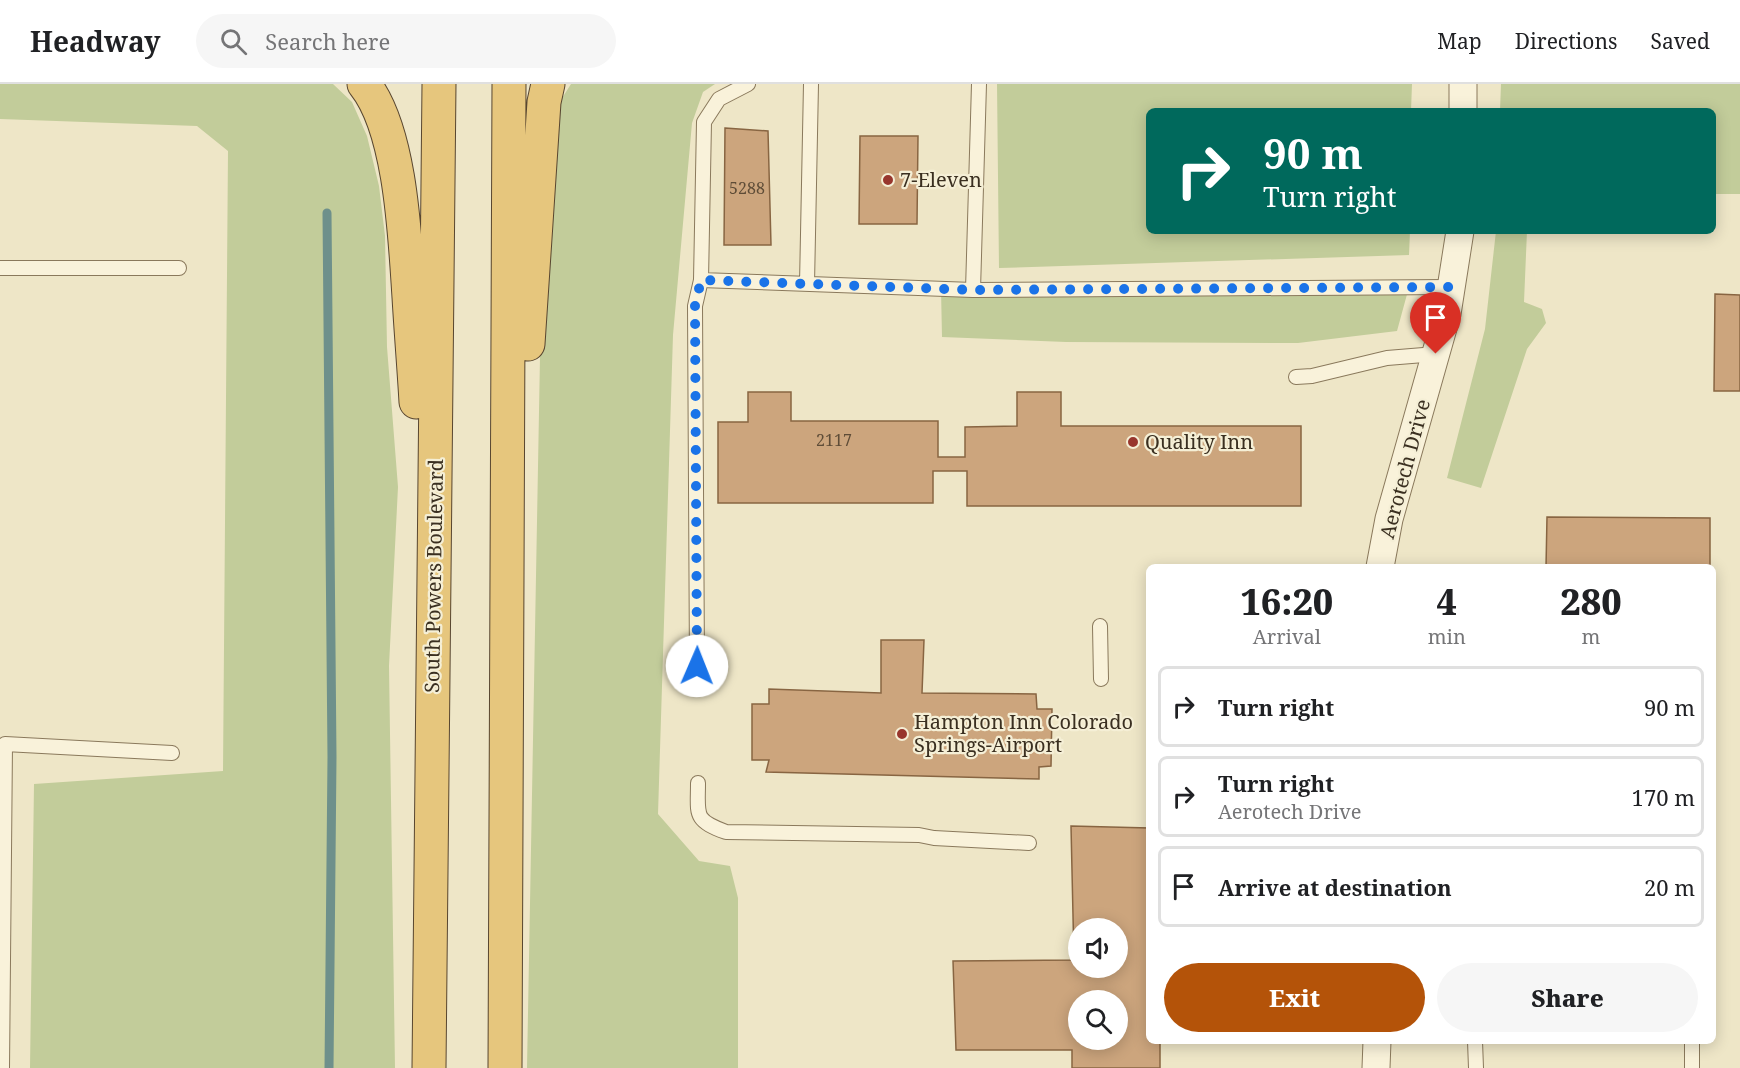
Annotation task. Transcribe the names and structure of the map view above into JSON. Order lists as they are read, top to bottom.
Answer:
{
  "streets": {
    "highway": ["South Powers Boulevard"],
    "street": ["Aerotech Drive"]
  },
  "places": ["7-Eleven", "Quality Inn", "Hampton Inn Colorado Springs-Airport"],
  "house_numbers": ["5288", "2117"],
  "page": {
    "header": "Headway",
    "search": "Search here",
    "nav": ["Map", "Directions", "Saved"],
    "turn": ["90 m", "Turn right"],
    "eta": [
      "16:20",
      "Arrival",
      "4",
      "min",
      "280",
      "m"
    ],
    "list": [
      {
        "name": "Turn right",
        "value": "90 m"
      },
      {
        "name": "Turn right",
        "note": "Aerotech Drive",
        "value": "170 m"
      },
      {
        "name": "Arrive at destination",
        "value": "20 m"
      }
    ],
    "buttons": ["Exit", "Share"]
  }
}
